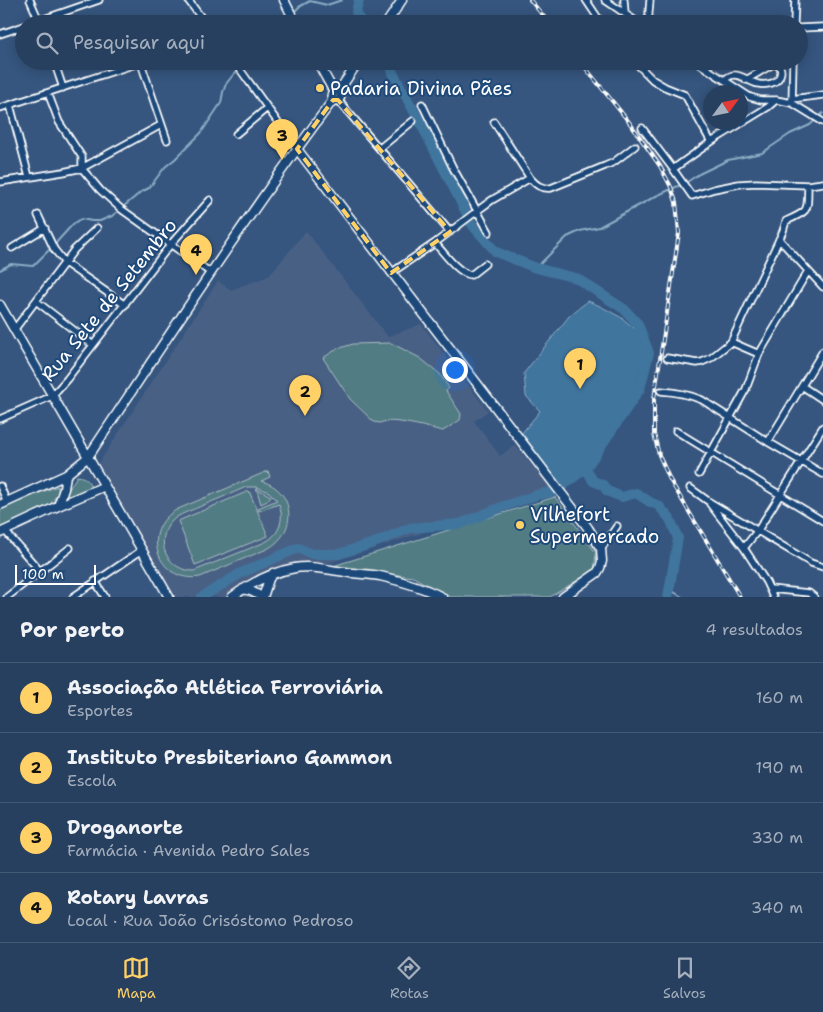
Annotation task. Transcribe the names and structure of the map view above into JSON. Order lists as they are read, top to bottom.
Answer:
{
  "streets": {
    "street": ["Rua Sete de Setembro"]
  },
  "places": ["Padaria Divina Pães", "Vilhefort Supermercado"],
  "scale_bar": "100 m",
  "north": "top right",
  "page": {
    "search": "Pesquisar aqui",
    "pins": [
      "3",
      "4",
      "1",
      "2"
    ],
    "scale": "100 m",
    "heading": ["Por perto", "4 resultados"],
    "list": [
      {
        "mark": "1",
        "name": "Associação Atlética Ferroviária",
        "note": "Esportes",
        "value": "160 m"
      },
      {
        "mark": "2",
        "name": "Instituto Presbiteriano Gammon",
        "note": "Escola",
        "value": "190 m"
      },
      {
        "mark": "3",
        "name": "Droganorte",
        "note": "Farmácia · Avenida Pedro Sales",
        "value": "330 m"
      },
      {
        "mark": "4",
        "name": "Rotary Lavras",
        "note": "Local · Rua João Crisóstomo Pedroso",
        "value": "340 m"
      }
    ],
    "nav": ["Mapa", "Rotas", "Salvos"]
  }
}
